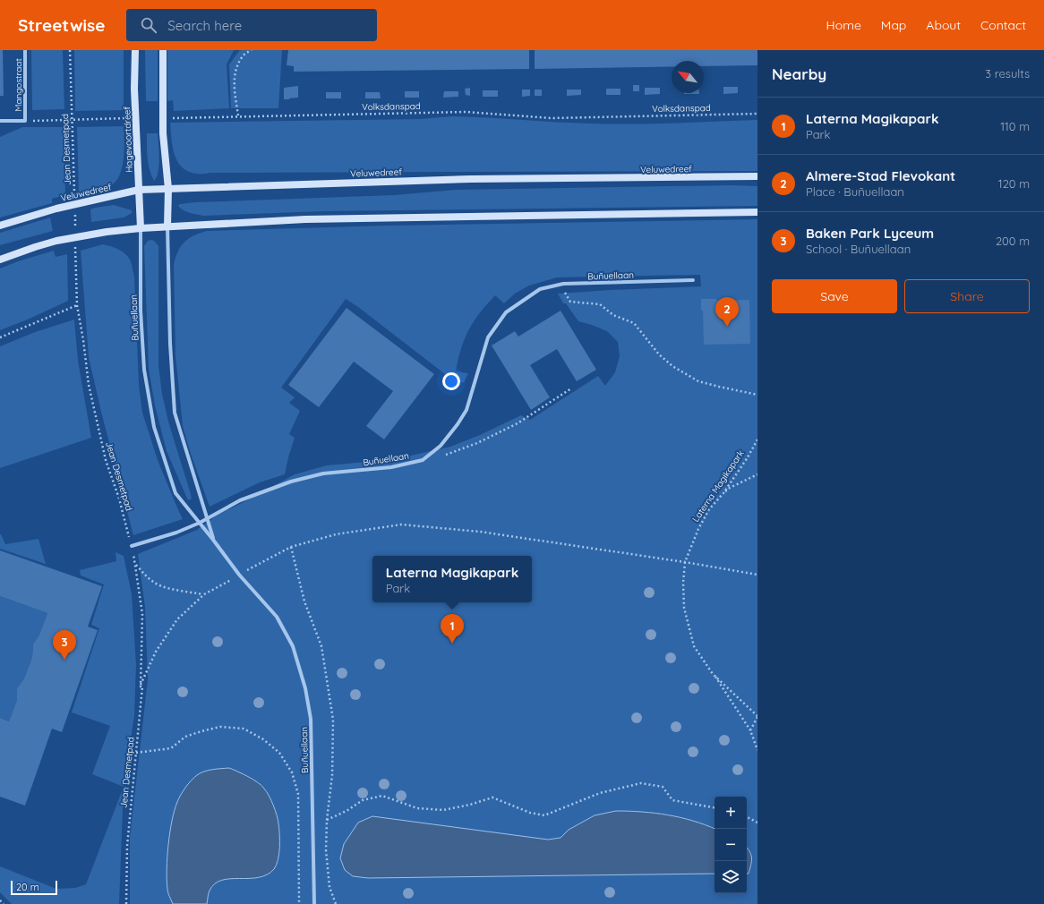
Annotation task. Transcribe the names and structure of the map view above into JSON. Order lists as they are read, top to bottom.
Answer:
{
  "streets": {
    "main road": ["Hagevoortdreef", "Veluwedreef"],
    "street": ["Mangostraat", "Buñuellaan"],
    "path": ["Volksdanspad", "Jean Desmetpad", "Laterna Magikapark"]
  },
  "crossings": [
    ["Hagevoortdreef", "Veluwedreef"],
    ["Hagevoortdreef", "Buñuellaan"],
    ["Jean Desmetpad", "Buñuellaan"]
  ],
  "scale_bar": "20 m",
  "north": "top left",
  "page": {
    "header": "Streetwise",
    "search": "Search here",
    "nav": [
      "Home",
      "Map",
      "About",
      "Contact"
    ],
    "heading": ["Nearby", "3 results"],
    "list": [
      {
        "mark": "1",
        "name": "Laterna Magikapark",
        "note": "Park",
        "value": "110 m"
      },
      {
        "mark": "2",
        "name": "Almere-Stad Flevokant",
        "note": "Place · Buñuellaan",
        "value": "120 m"
      },
      {
        "mark": "3",
        "name": "Baken Park Lyceum",
        "note": "School · Buñuellaan",
        "value": "200 m"
      }
    ],
    "buttons": ["Save", "Share"],
    "pins": ["2", "1", "3"],
    "popup": ["Laterna Magikapark", "Park"],
    "map_buttons": ["+", "−"],
    "scale": "20 m"
  }
}
